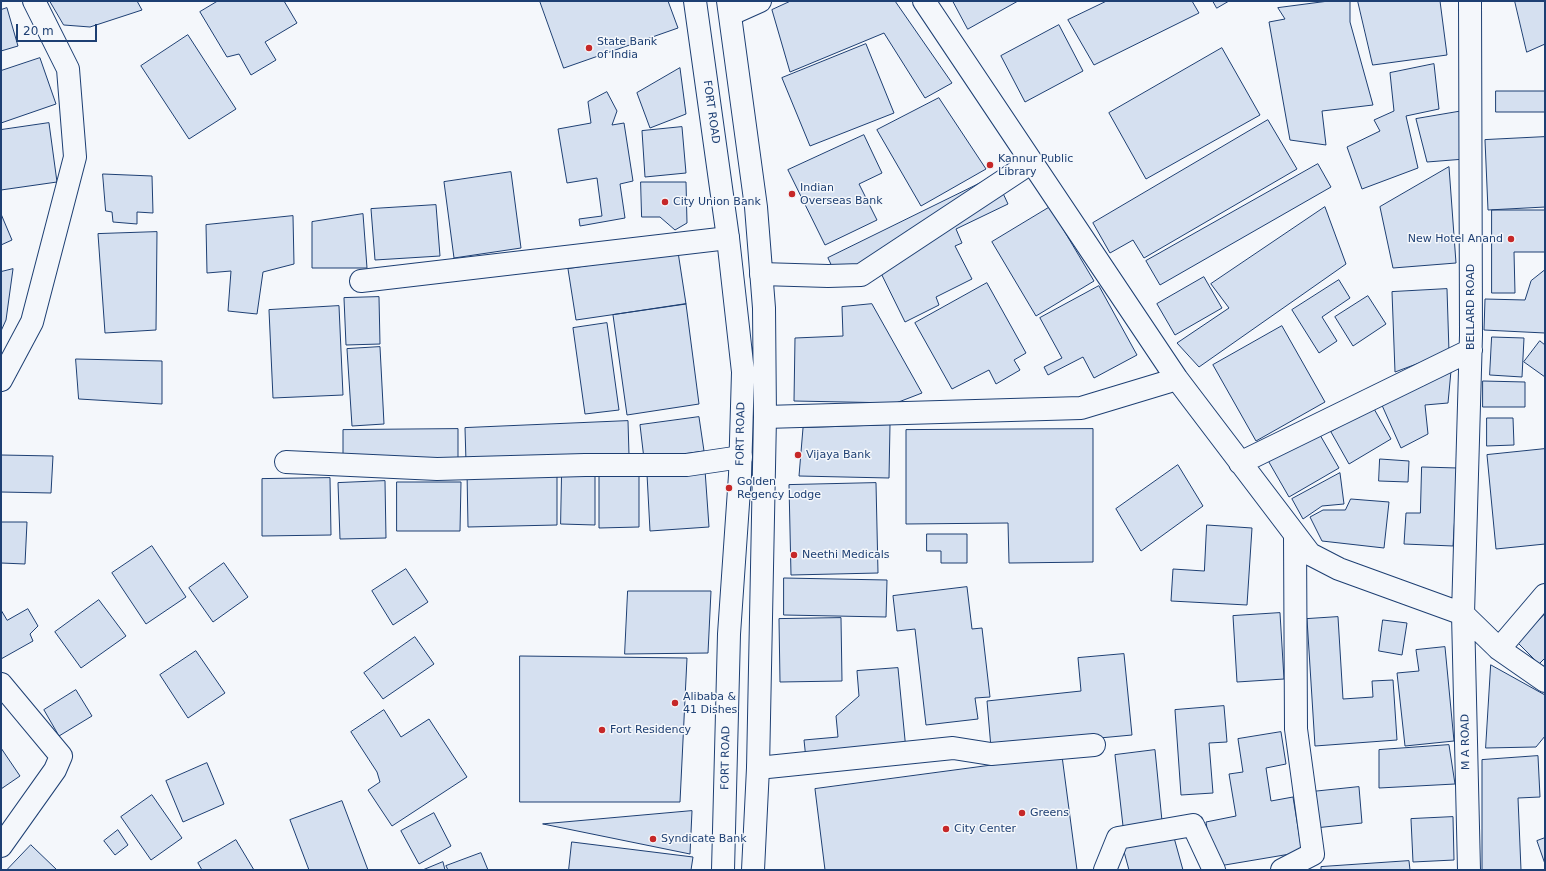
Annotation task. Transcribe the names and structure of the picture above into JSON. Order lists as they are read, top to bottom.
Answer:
{
  "streets": {
    "street": ["FORT ROAD", "BELLARD ROAD", "M A ROAD"]
  },
  "crossings": [
    ["BELLARD ROAD", "M A ROAD"]
  ],
  "places": [
    "State Bank of India",
    "Kannur Public Library",
    "Indian Overseas Bank",
    "City Union Bank",
    "New Hotel Anand",
    "Vijaya Bank",
    "Golden Regency Lodge",
    "Neethi Medicals",
    "Alibaba & 41 Dishes",
    "Fort Residency",
    "Greens",
    "City Center",
    "Syndicate Bank"
  ],
  "scale_bar": "20 m"
}
